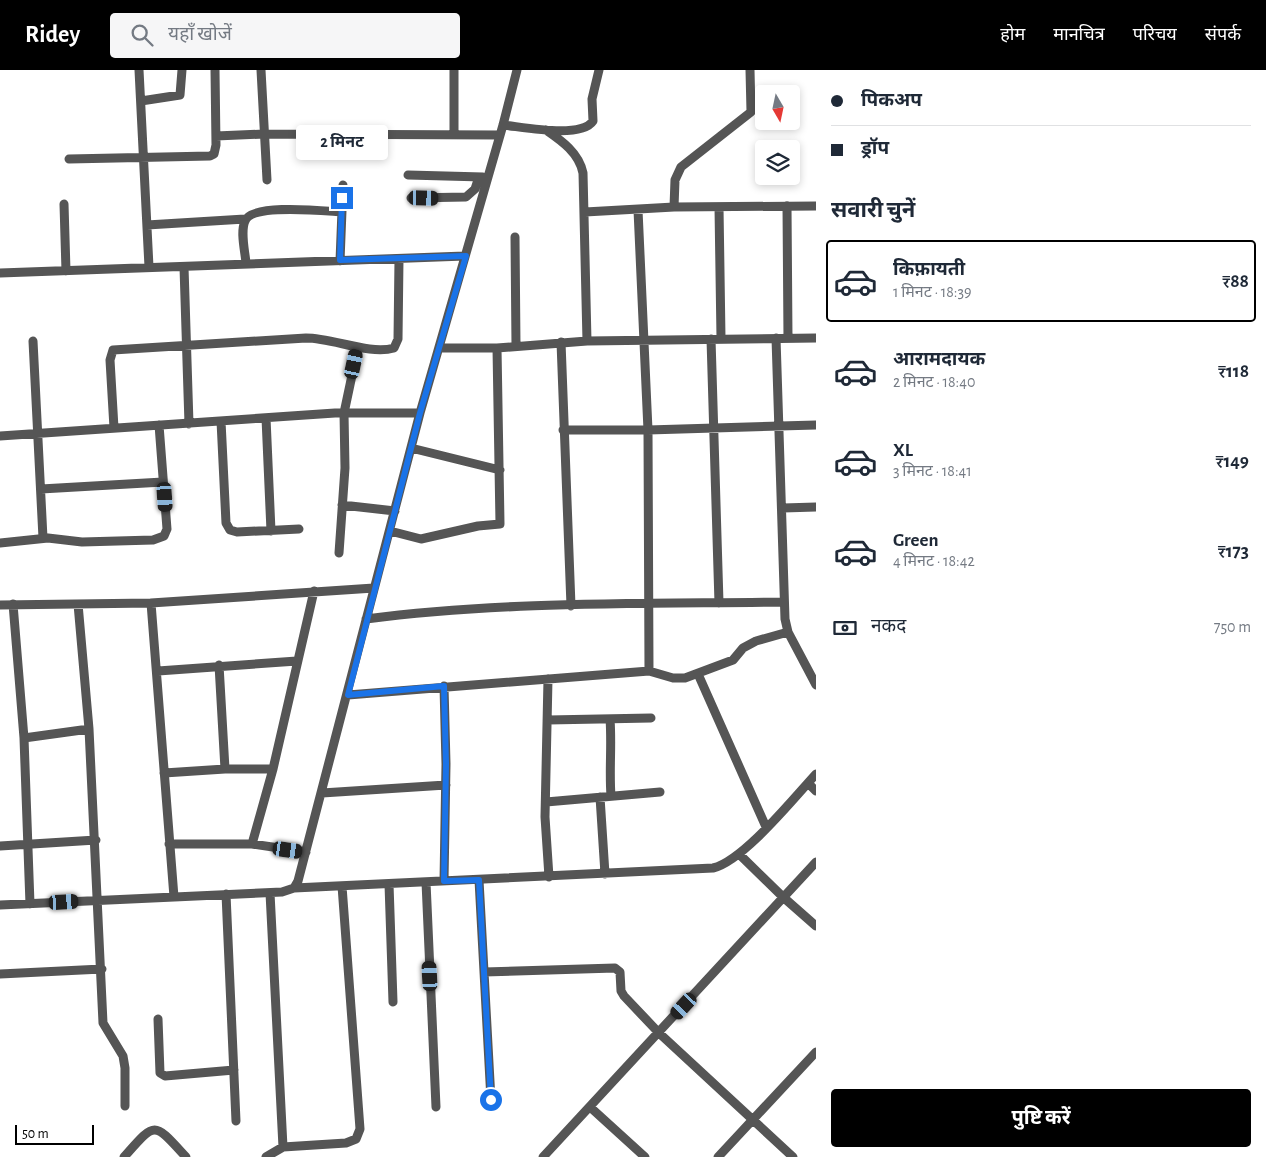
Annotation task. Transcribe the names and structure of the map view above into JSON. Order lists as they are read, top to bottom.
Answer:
{
  "scale_bar": "50 m",
  "north": "bottom",
  "page": {
    "header": "Ridey",
    "search": "यहाँ खोजें",
    "nav": [
      "होम",
      "मानचित्र",
      "परिचय",
      "संपर्क"
    ],
    "banner": ["पिकअप", "ड्रॉप"],
    "bubble": "2 मिनट",
    "heading": "सवारी चुनें",
    "list": [
      {
        "name": "किफ़ायती",
        "note": "1 मिनट · 18:39",
        "value": "₹88"
      },
      {
        "name": "आरामदायक",
        "note": "2 मिनट · 18:40",
        "value": "₹118"
      },
      {
        "name": "XL",
        "note": "3 मिनट · 18:41",
        "value": "₹149"
      },
      {
        "name": "Green",
        "note": "4 मिनट · 18:42",
        "value": "₹173"
      }
    ],
    "pay": ["नकद", "750 m"],
    "buttons": "पुष्टि करें",
    "scale": "50 m"
  }
}
